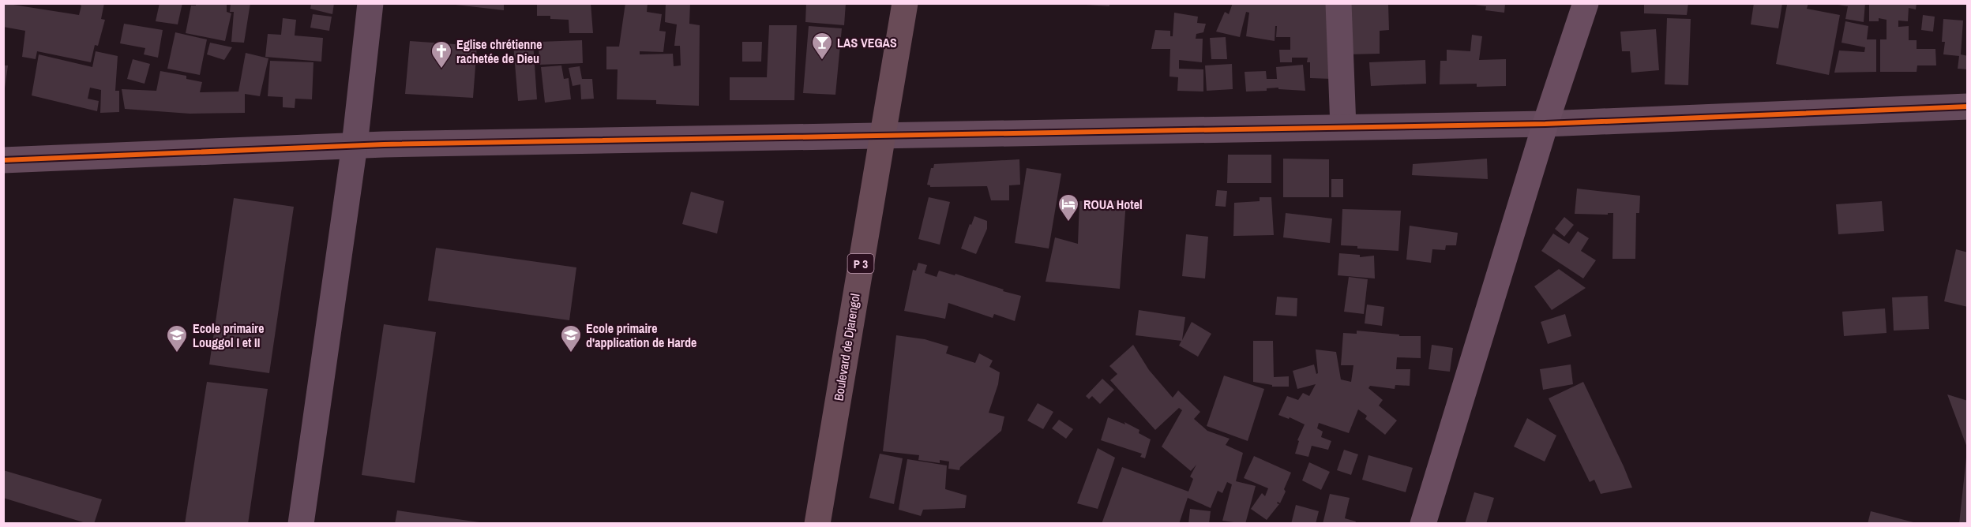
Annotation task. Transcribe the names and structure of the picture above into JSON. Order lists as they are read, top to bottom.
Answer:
{
  "streets": {
    "main road": ["P 3", "Boulevard de Djarengol"]
  },
  "places": {
    "bar": ["LAS VEGAS"],
    "church": ["Eglise chrétienne rachetée de Dieu"],
    "hotel": ["ROUA Hotel"],
    "school or university": ["Ecole primaire Louggol I et II", "Ecole primaire d'application de Harde"]
  }
}
